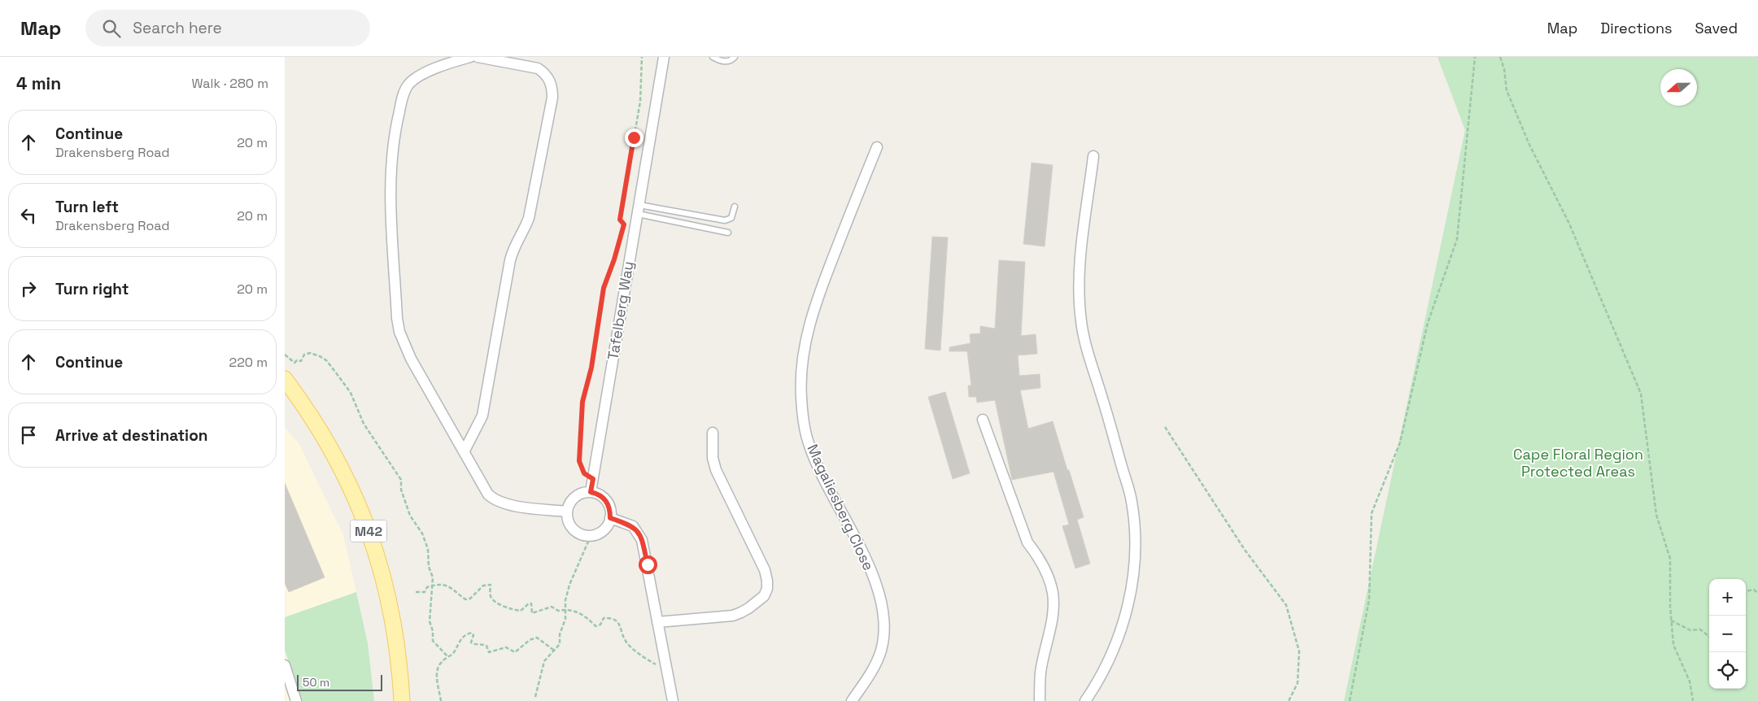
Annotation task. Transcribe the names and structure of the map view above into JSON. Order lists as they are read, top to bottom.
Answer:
{
  "streets": {
    "main road": ["M42"],
    "street": ["Tafelberg Way", "Magaliesberg Close"]
  },
  "parks": ["Cape Floral Region Protected Areas"],
  "scale_bar": "50 m",
  "north": "left",
  "page": {
    "header": "Map",
    "search": "Search here",
    "nav": ["Map", "Directions", "Saved"],
    "heading": ["4 min", "Walk · 280 m"],
    "list": [
      ["Continue", "Drakensberg Road", "20 m"],
      ["Turn left", "Drakensberg Road", "20 m"],
      ["Turn right", "20 m"],
      ["Continue", "220 m"],
      "Arrive at destination"
    ],
    "map_buttons": ["+", "−"],
    "scale": "50 m"
  }
}
